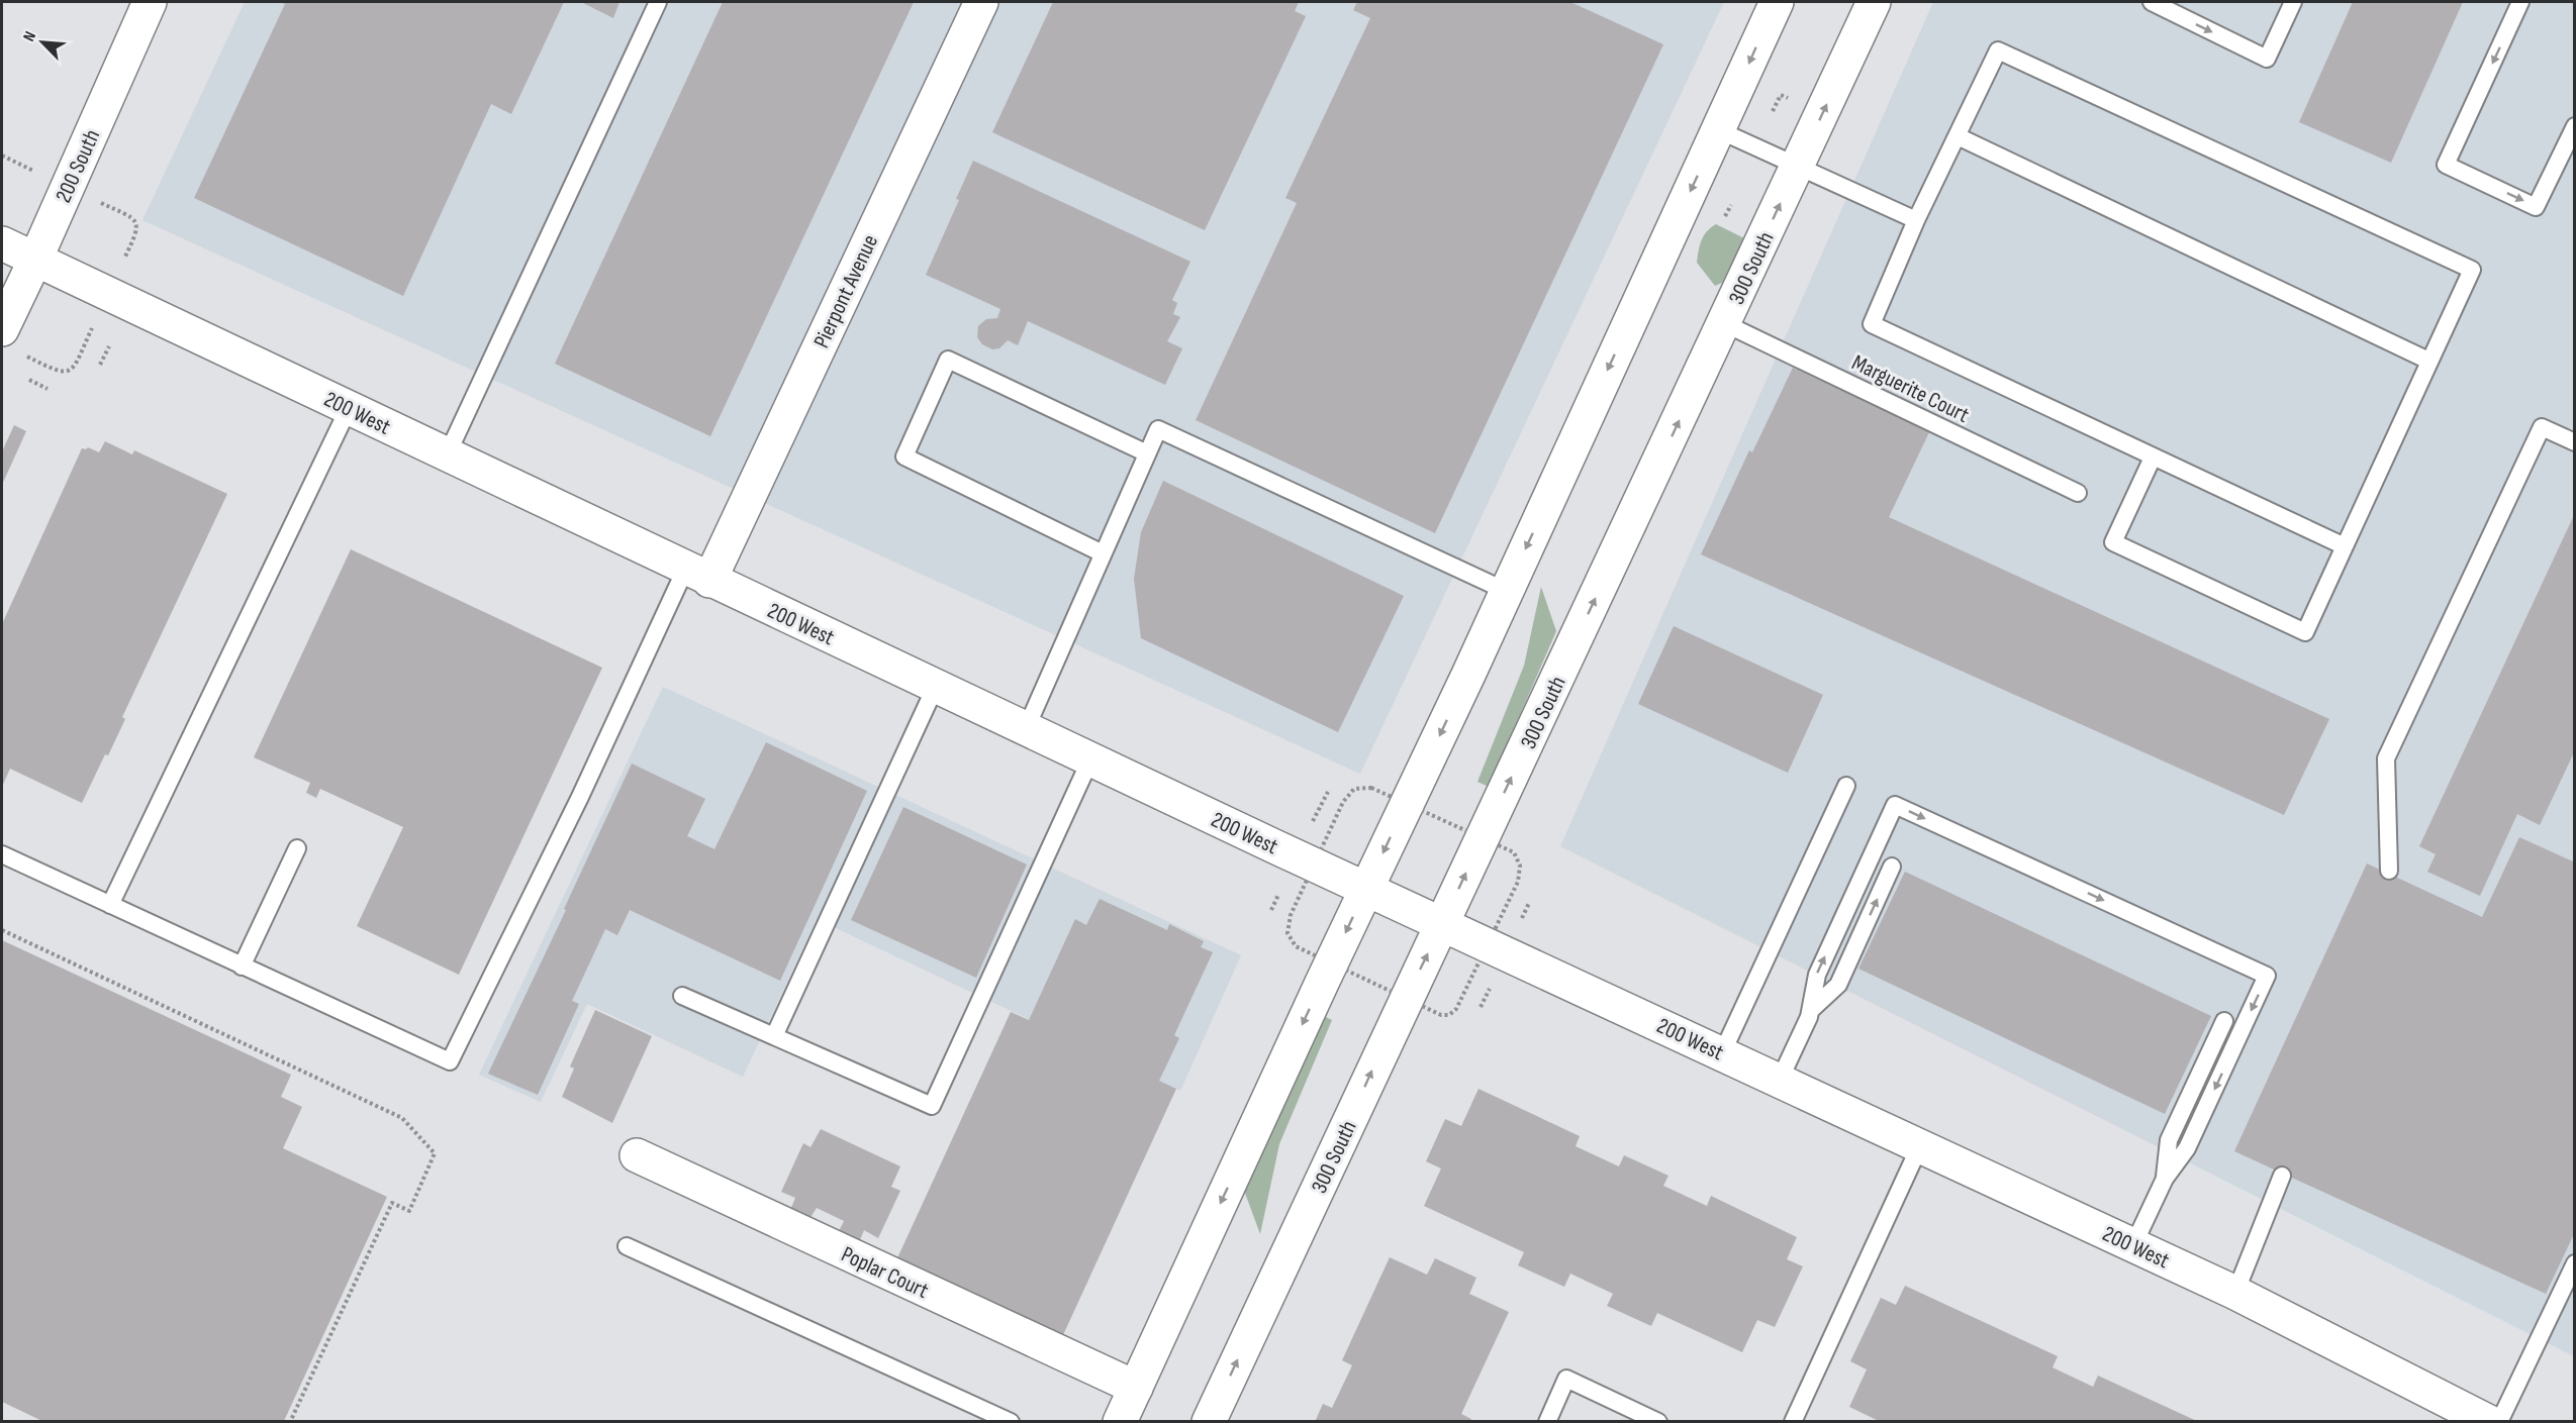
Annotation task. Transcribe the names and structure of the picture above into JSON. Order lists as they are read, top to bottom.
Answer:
{
  "streets": {
    "street": [
      "200 South",
      "300 South",
      "Pierpont Avenue",
      "200 West",
      "Poplar Court"
    ],
    "lane": ["Marguerite Court"]
  },
  "crossings": [
    ["200 South", "200 West"],
    ["300 South", "Marguerite Court"],
    ["300 South", "200 West"],
    ["Pierpont Avenue", "200 West"]
  ],
  "north": "top left"
}
